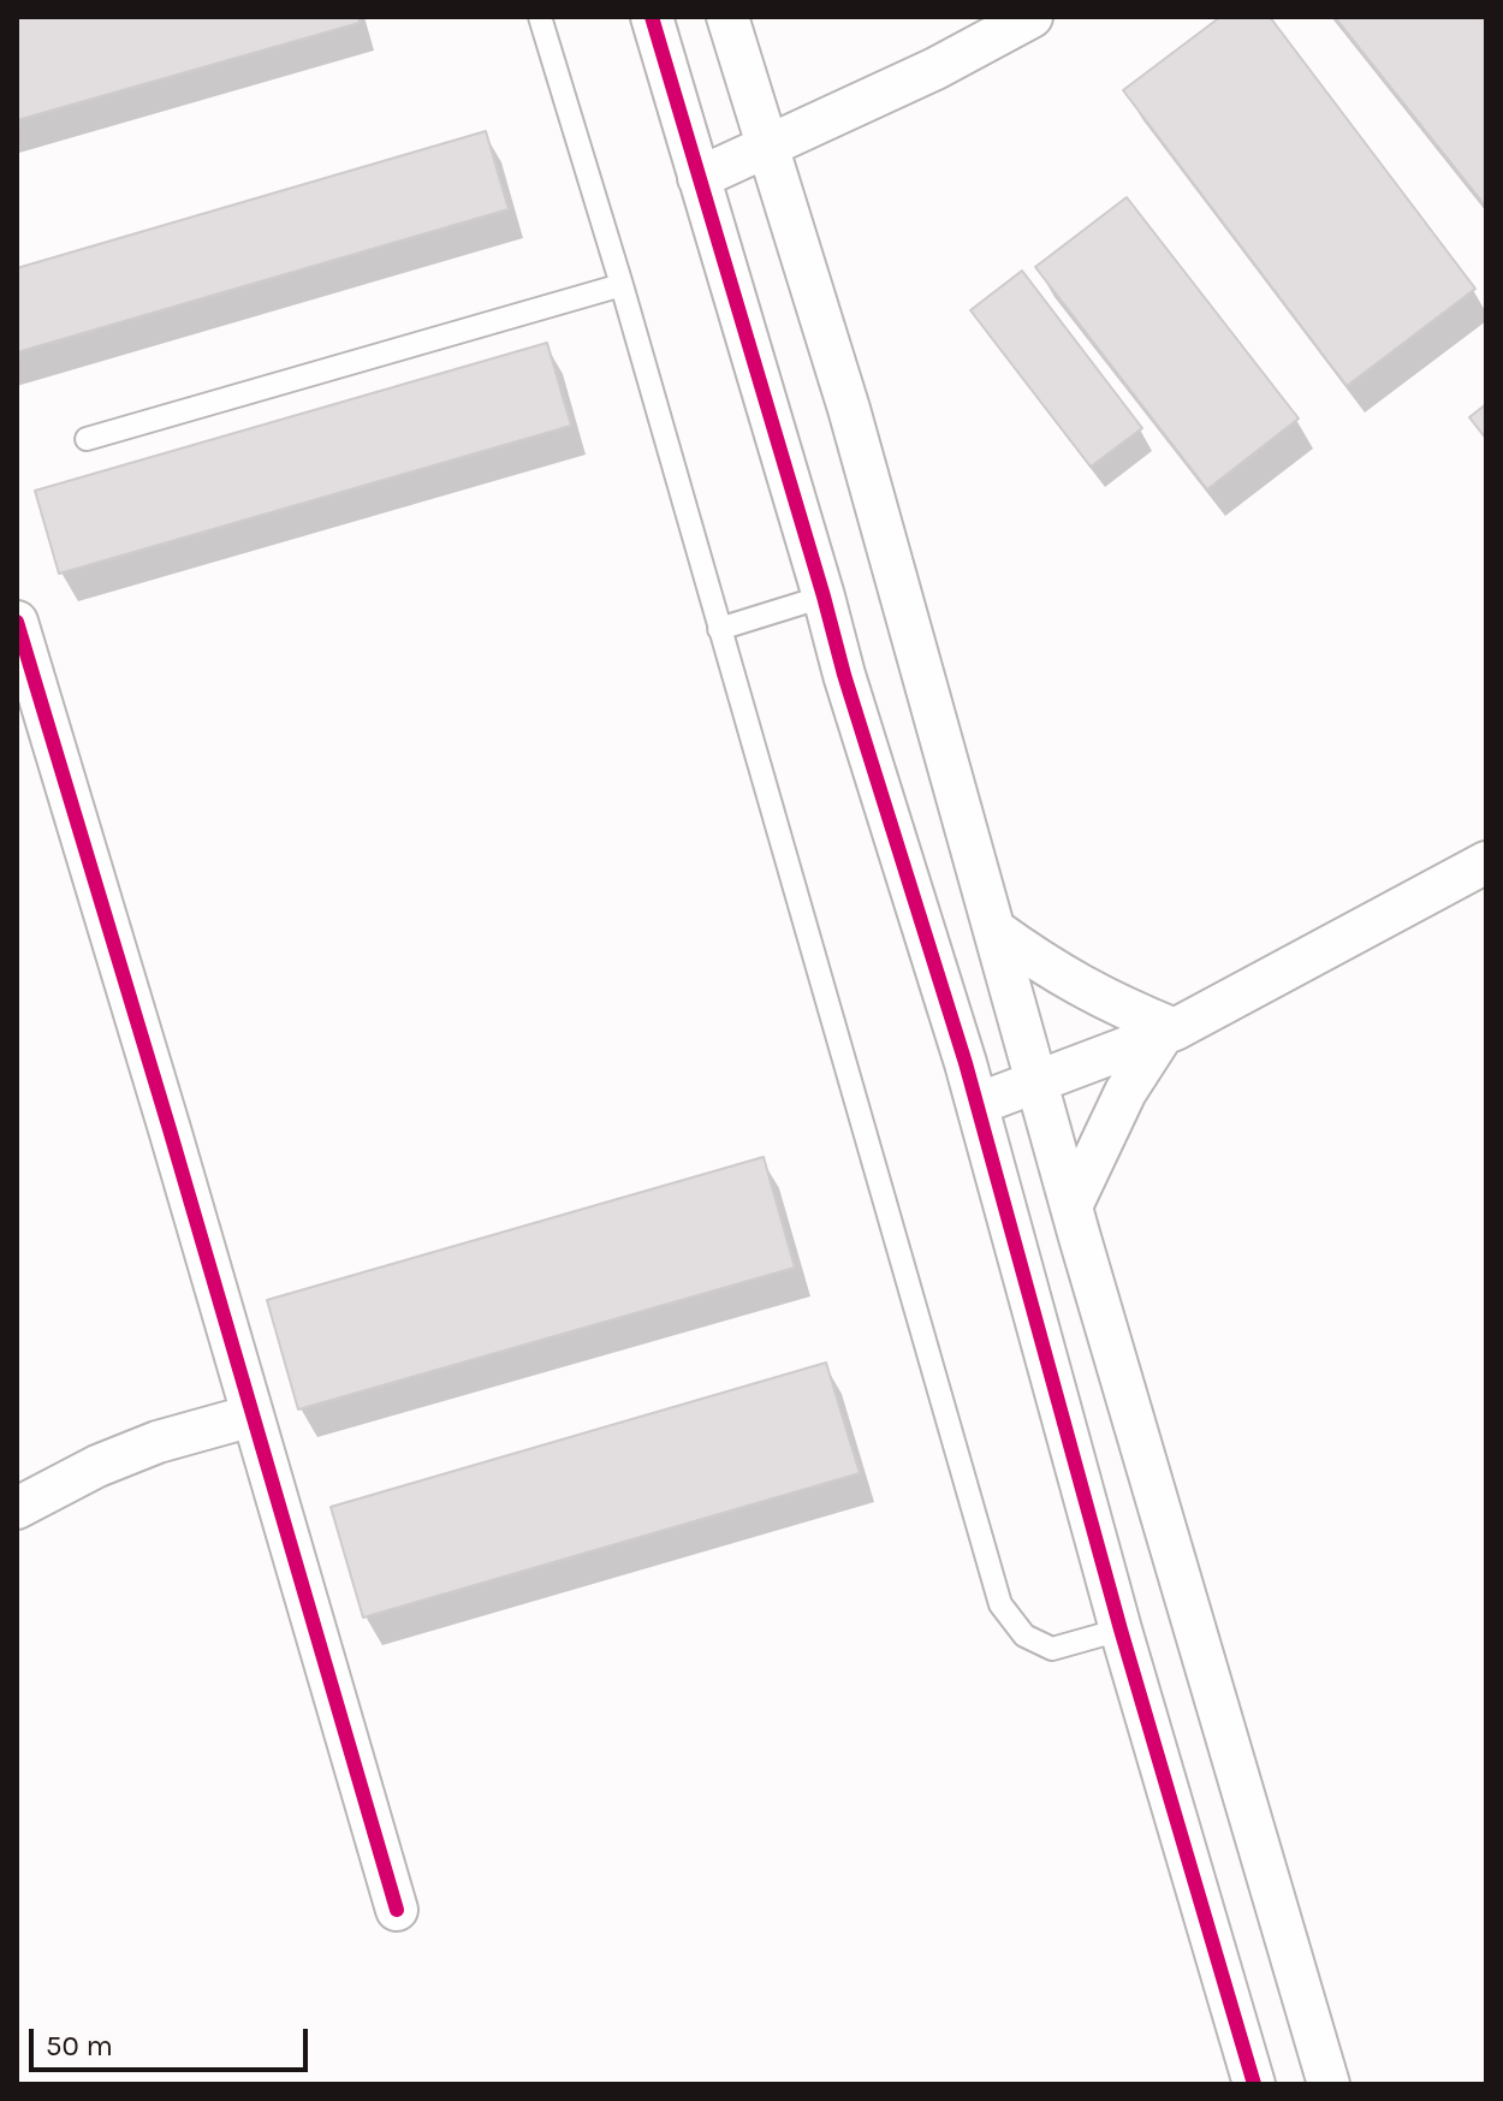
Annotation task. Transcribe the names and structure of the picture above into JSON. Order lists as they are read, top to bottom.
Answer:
{
  "scale_bar": "50 m"
}
